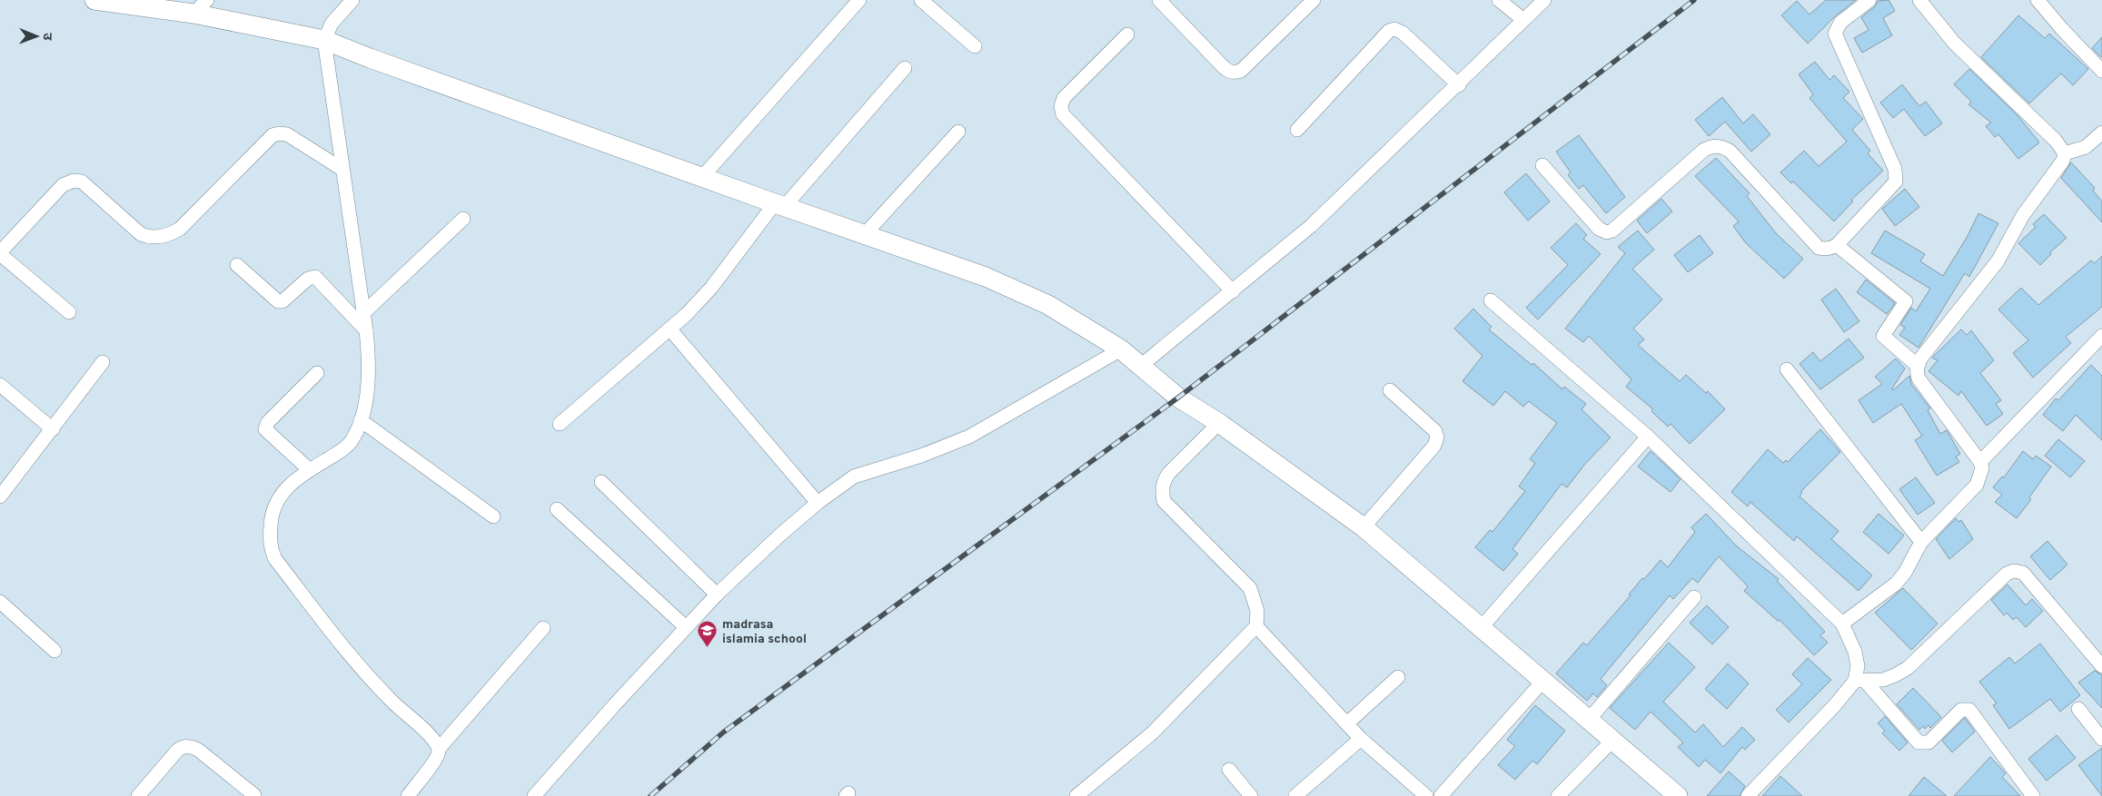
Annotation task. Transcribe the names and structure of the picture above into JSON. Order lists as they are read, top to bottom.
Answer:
{
  "places": {
    "school or university": ["madrasa islamia school"]
  },
  "north": "right"
}
